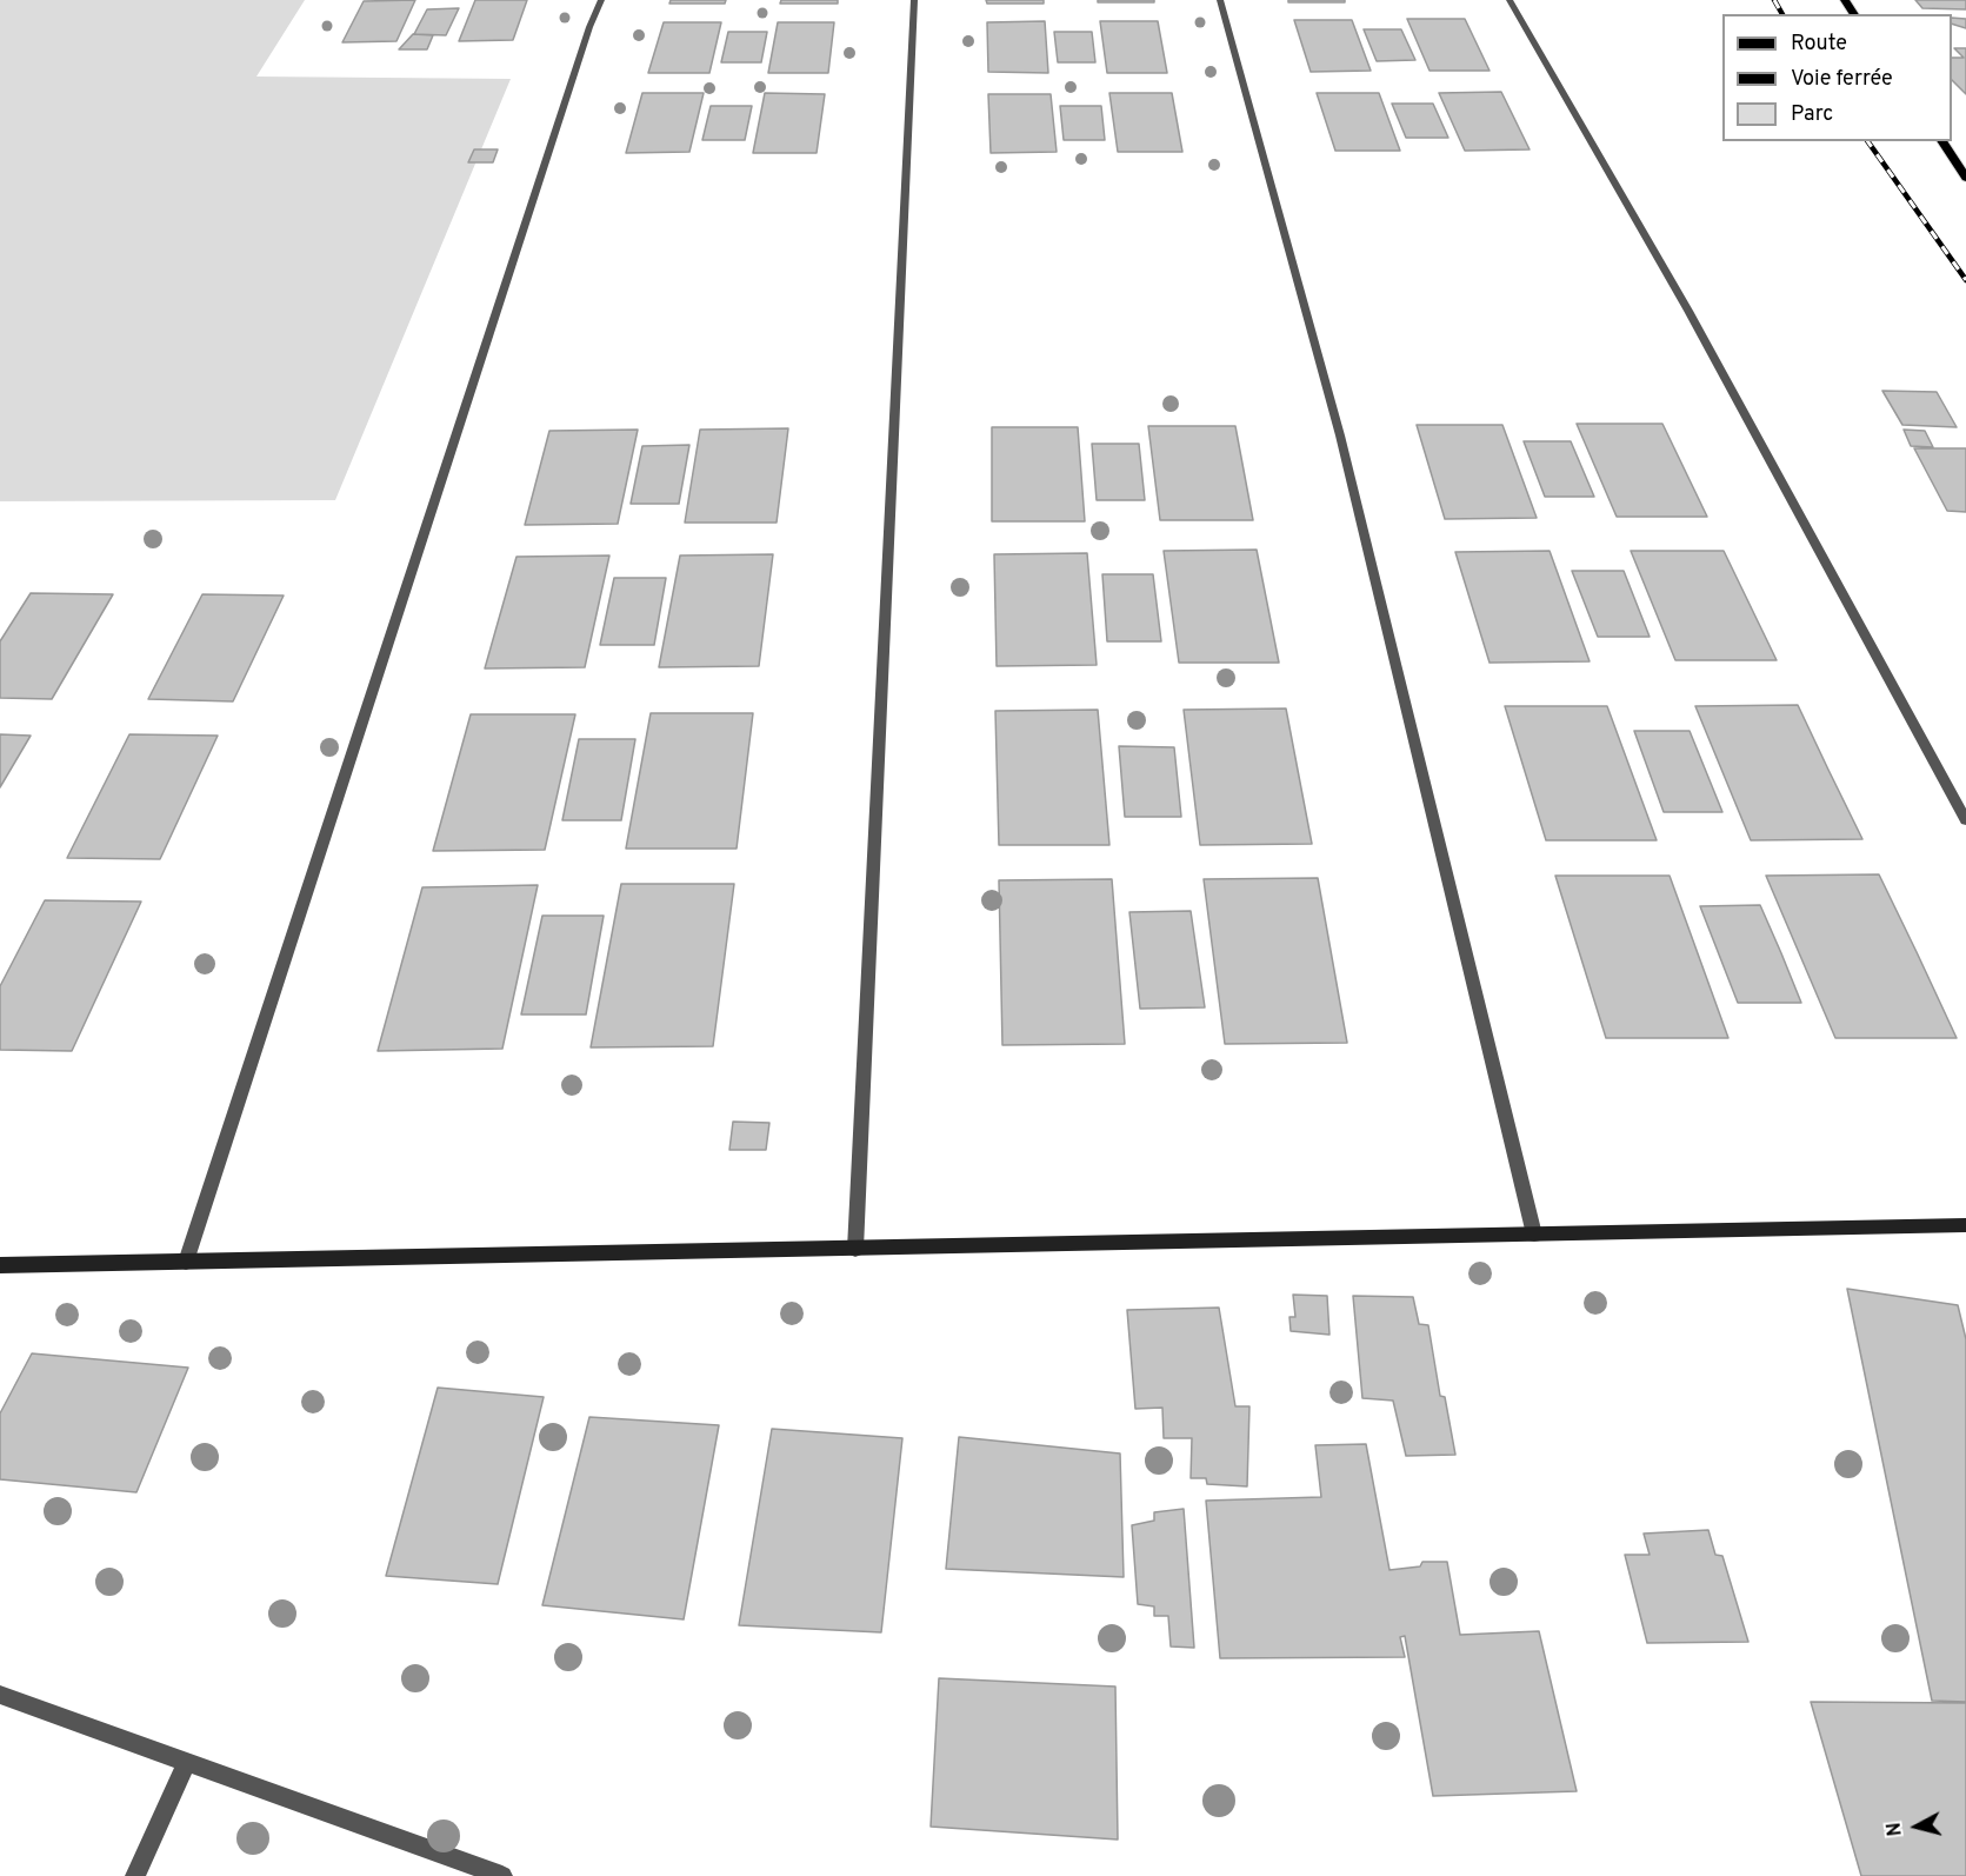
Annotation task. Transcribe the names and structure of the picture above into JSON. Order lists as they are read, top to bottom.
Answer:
{
  "legend": ["Route", "Voie ferrée", "Parc"],
  "north": "left"
}
